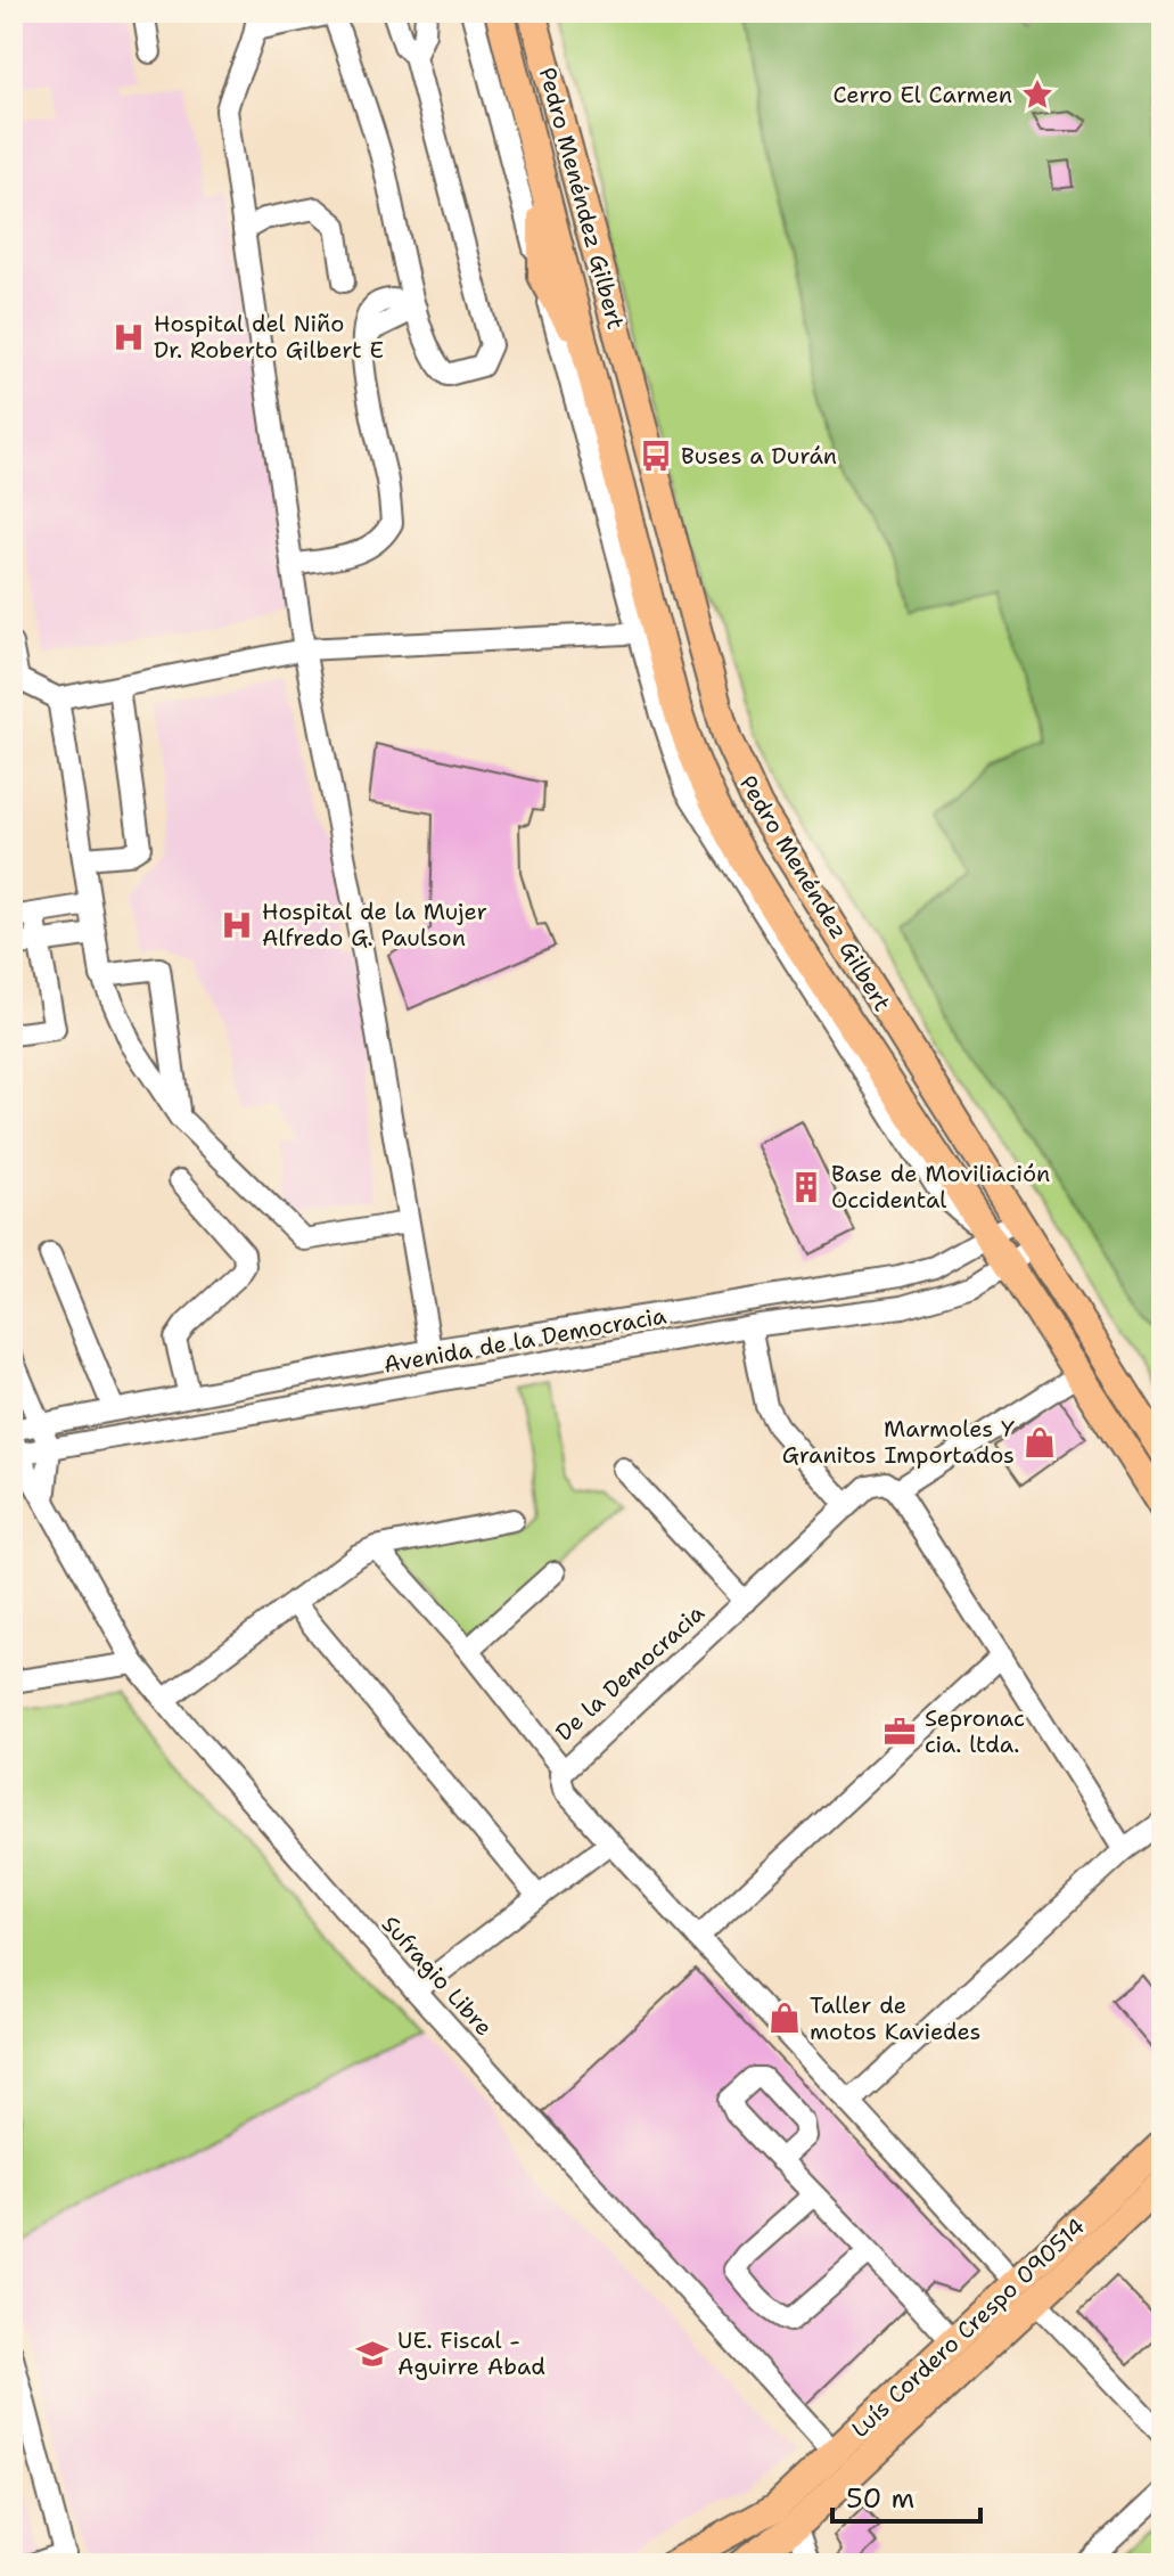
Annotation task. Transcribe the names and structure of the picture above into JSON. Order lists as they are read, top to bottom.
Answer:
{
  "streets": {
    "main road": ["Pedro Menéndez Gilbert", "Luís Cordero Crespo 090514"],
    "street": ["Avenida de la Democracia", "De la Democracia", "Sufragio Libre"]
  },
  "crossings": [
    ["Pedro Menéndez Gilbert", "Avenida de la Democracia"],
    ["Avenida de la Democracia", "Sufragio Libre"],
    ["De la Democracia", "Luís Cordero Crespo 090514"],
    ["Sufragio Libre", "Luís Cordero Crespo 090514"]
  ],
  "places": {
    "place": ["Cerro El Carmen"],
    "hospital": ["Hospital del Niño Dr. Roberto Gilbert E", "Hospital de la Mujer Alfredo G. Paulson"],
    "bus stop": ["Buses a Durán"],
    "building": ["Base de Moviliación Occidental"],
    "shop": ["Marmoles Y Granitos Importados", "Taller de motos Kaviedes"],
    "office": ["Sepronac cia. ltda."],
    "school or university": ["UE. Fiscal - Aguirre Abad"]
  },
  "scale_bar": "50 m"
}
